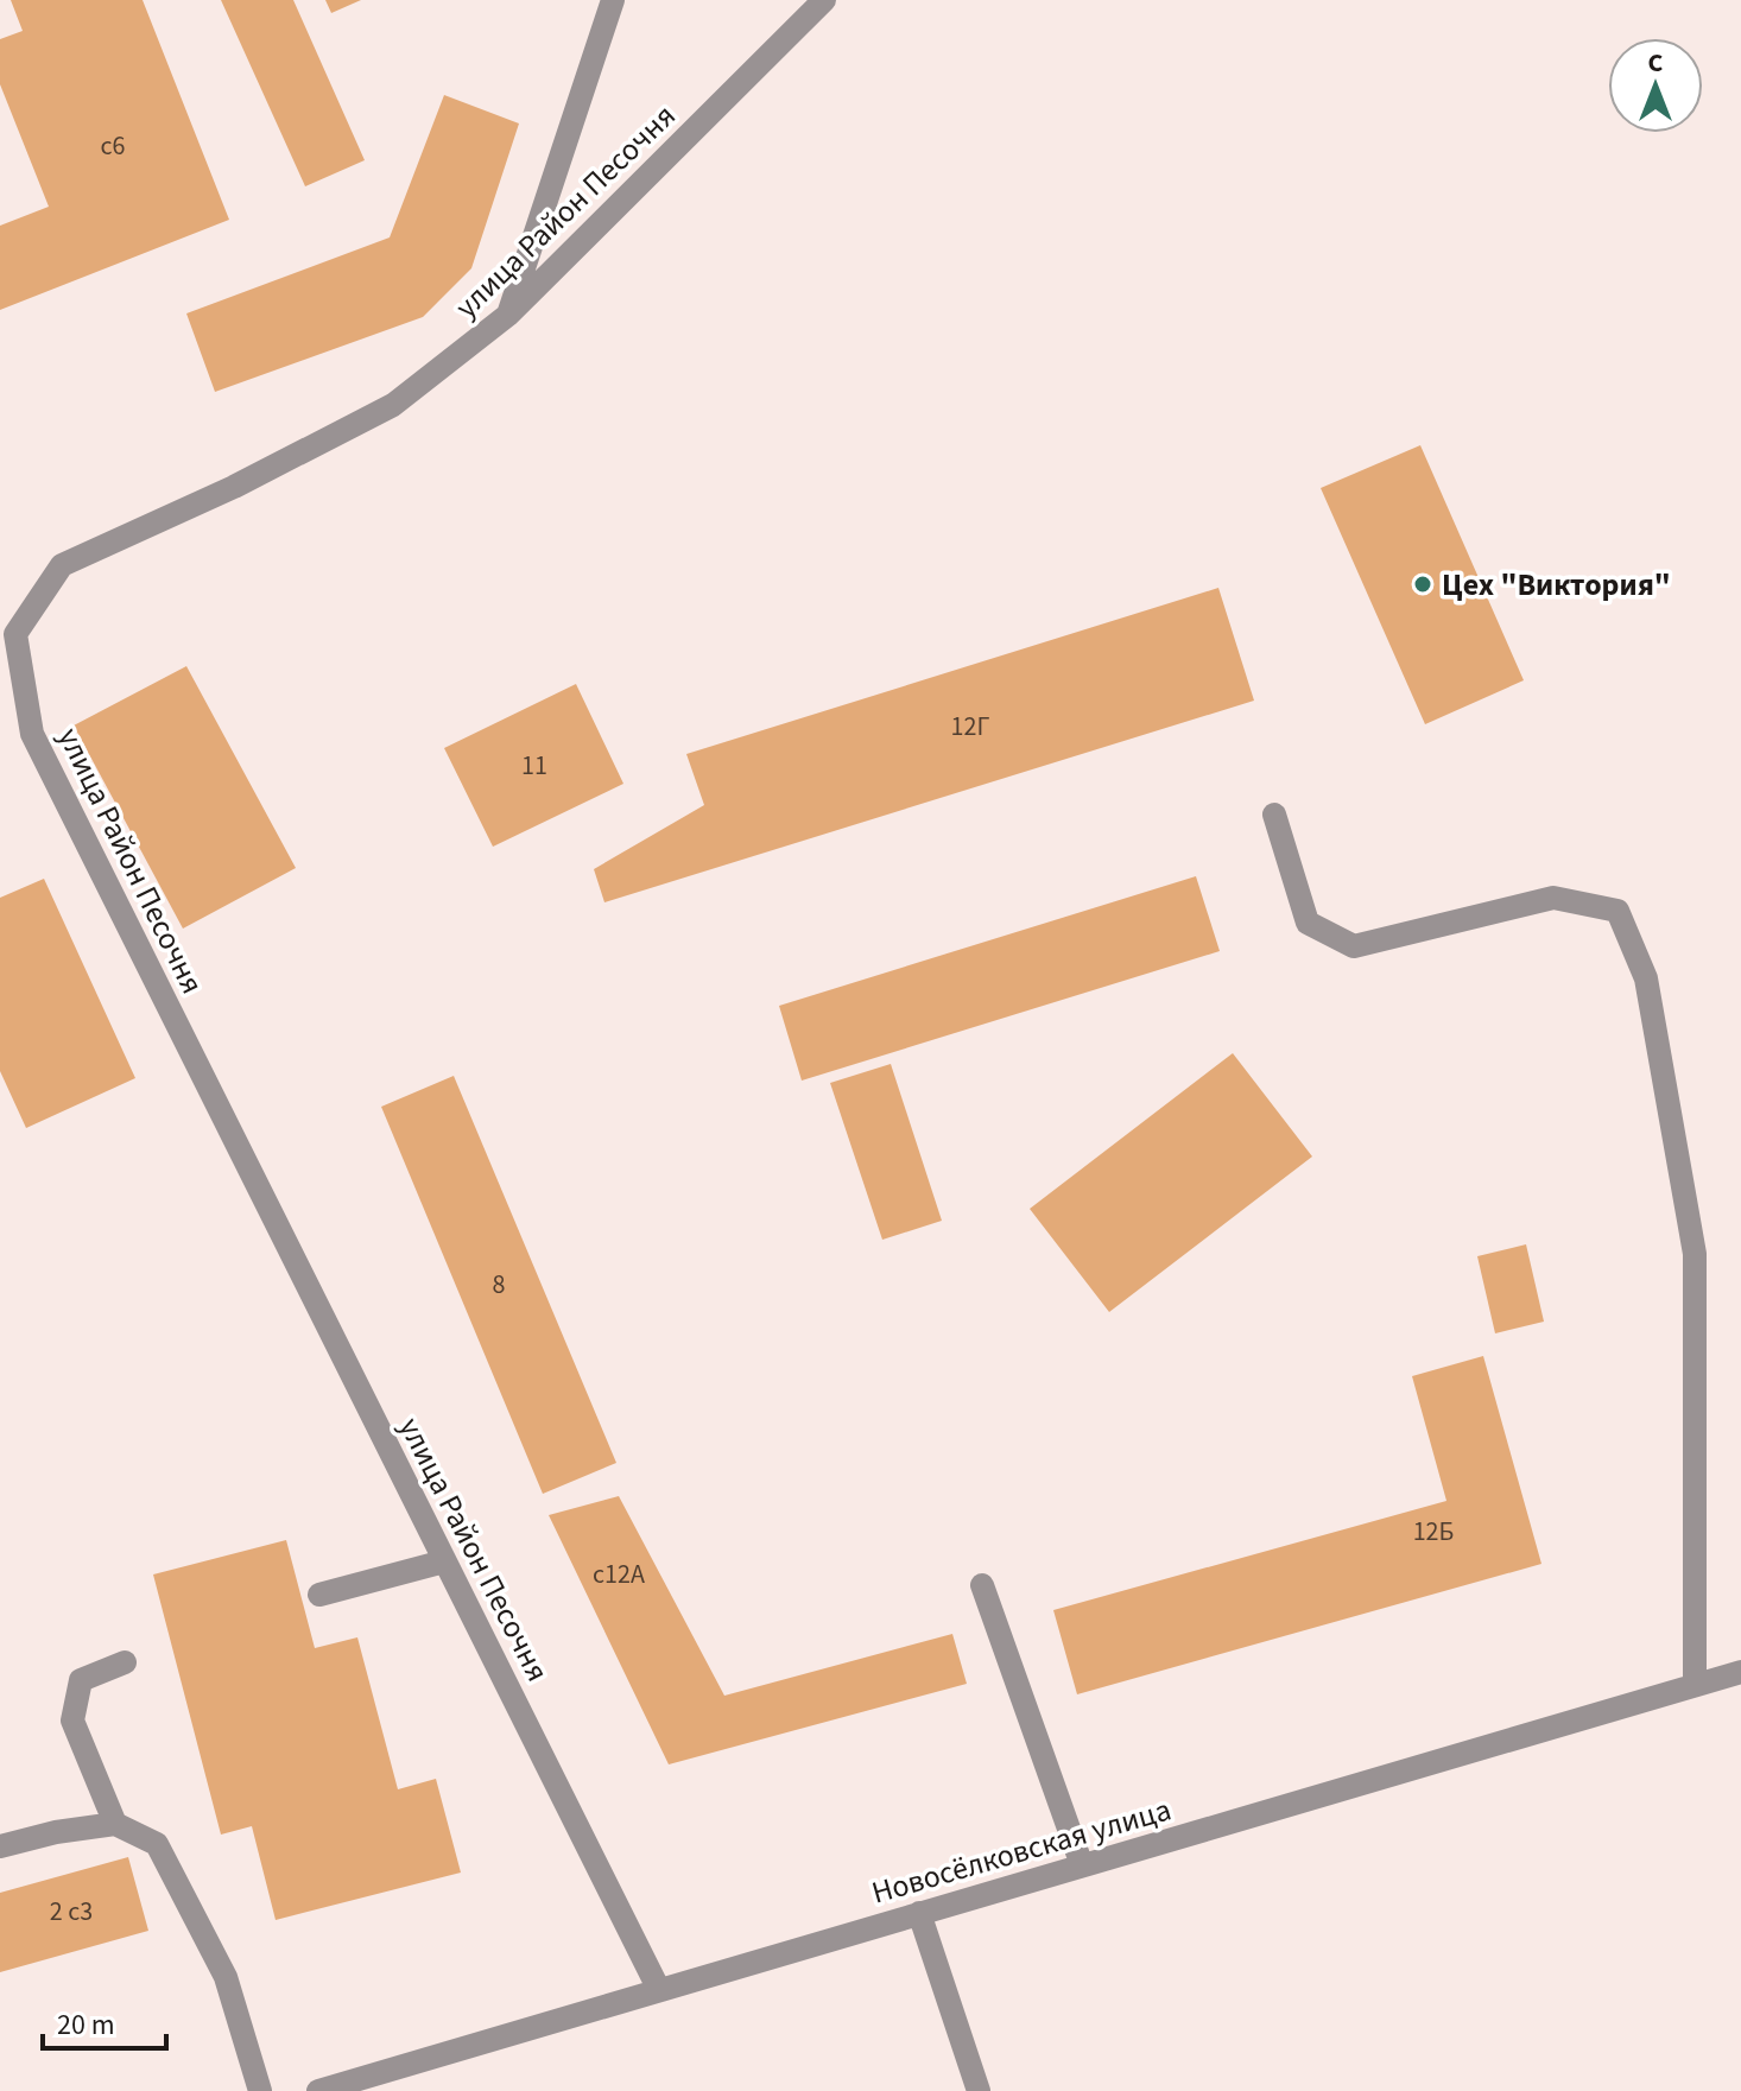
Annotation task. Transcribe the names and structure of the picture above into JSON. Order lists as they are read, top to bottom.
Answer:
{
  "streets": {
    "street": ["улица Район Песочня", "Новосёлковская улица"]
  },
  "crossings": [
    ["улица Район Песочня", "Новосёлковская улица"]
  ],
  "places": ["Цех \"Виктория\""],
  "house_numbers": [
    "с6",
    "12Г",
    "11",
    "8",
    "12Б",
    "с12А",
    "2 с3"
  ],
  "scale_bar": "20 m",
  "north": "top"
}
